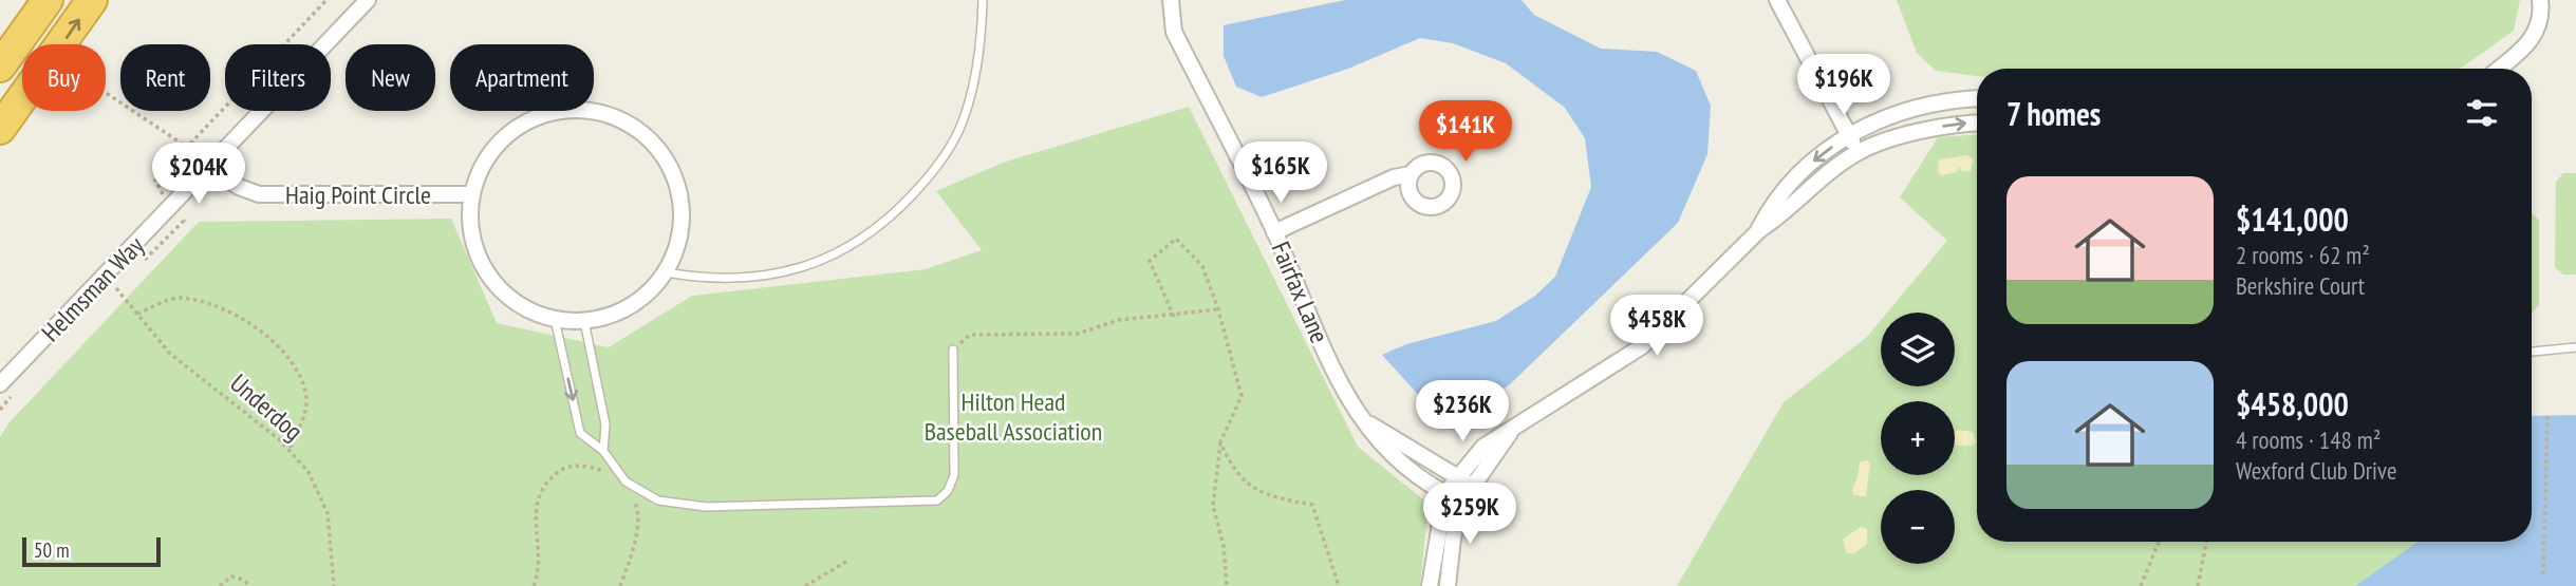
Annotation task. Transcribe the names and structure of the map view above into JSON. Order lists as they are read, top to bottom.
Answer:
{
  "streets": {
    "street": ["Haig Point Circle", "Helmsman Way", "Fairfax Lane"],
    "path": ["Underdog"]
  },
  "crossings": [
    ["Haig Point Circle", "Helmsman Way"]
  ],
  "parks": ["Hilton Head Baseball Association"],
  "scale_bar": "50 m",
  "page": {
    "chip": [
      "Buy",
      "Rent",
      "Filters",
      "New",
      "Apartment"
    ],
    "price": [
      "$196K",
      "$141K",
      "$165K",
      "$204K",
      "$458K",
      "$236K",
      "$259K"
    ],
    "heading": "7 homes",
    "list": [
      {
        "name": "$141,000",
        "note": "2 rooms · 62 m² · Berkshire Court"
      },
      {
        "name": "$458,000",
        "note": "4 rooms · 148 m² · Wexford Club Drive"
      }
    ],
    "map_buttons": ["+", "−"],
    "scale": "50 m"
  }
}
